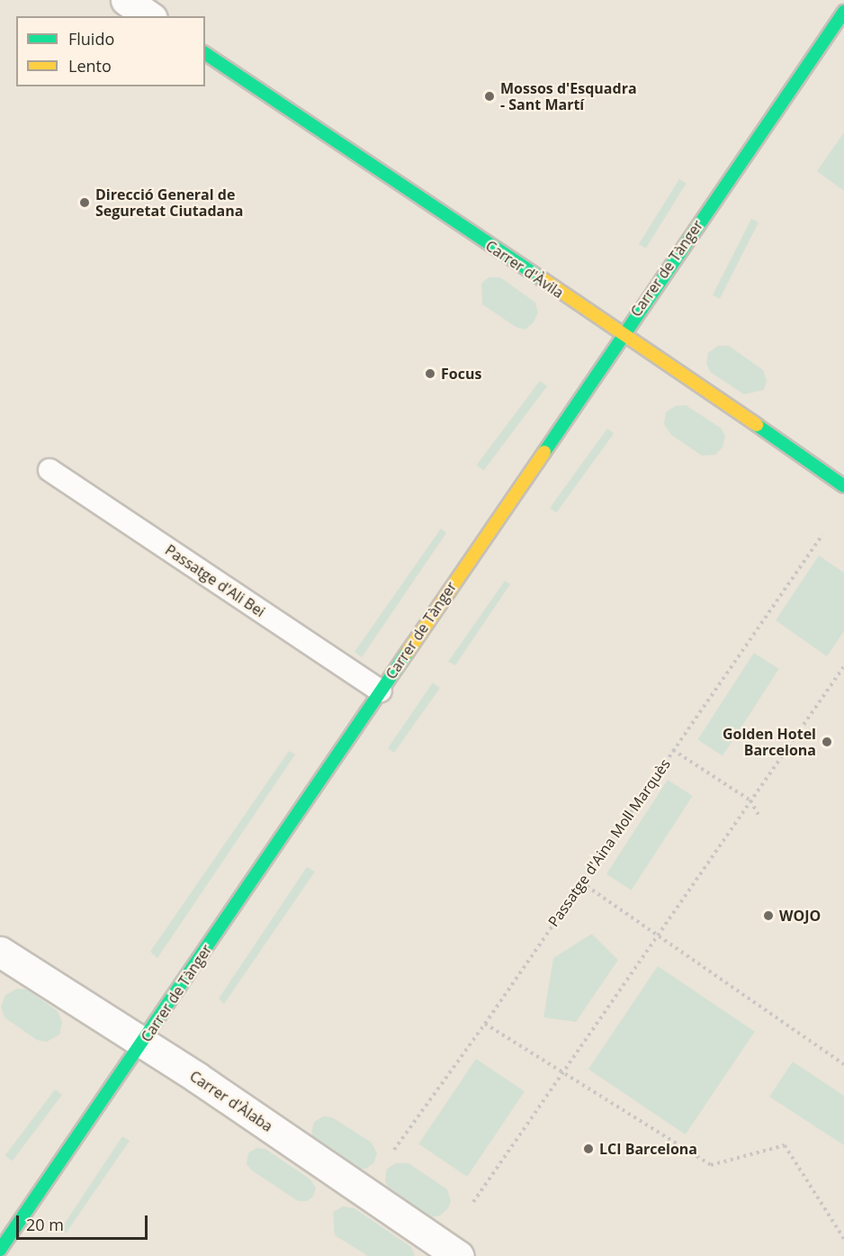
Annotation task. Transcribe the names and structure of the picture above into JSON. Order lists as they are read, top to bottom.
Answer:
{
  "streets": {
    "street": ["Carrer de Tànger", "Carrer d'Àvila", "Carrer d'Àlaba"],
    "lane": ["Passatge d'Ali Bei"],
    "path": ["Passatge d'Aina Moll Marquès"]
  },
  "crossings": [
    ["Carrer de Tànger", "Carrer d'Àvila"],
    ["Carrer de Tànger", "Passatge d'Ali Bei"],
    ["Carrer de Tànger", "Carrer d'Àlaba"]
  ],
  "places": [
    "Mossos d'Esquadra - Sant Martí",
    "Direcció General de Seguretat Ciutadana",
    "Focus",
    "Golden Hotel Barcelona",
    "WOJO",
    "LCI Barcelona"
  ],
  "legend": ["Fluido", "Lento"],
  "scale_bar": "20 m"
}
